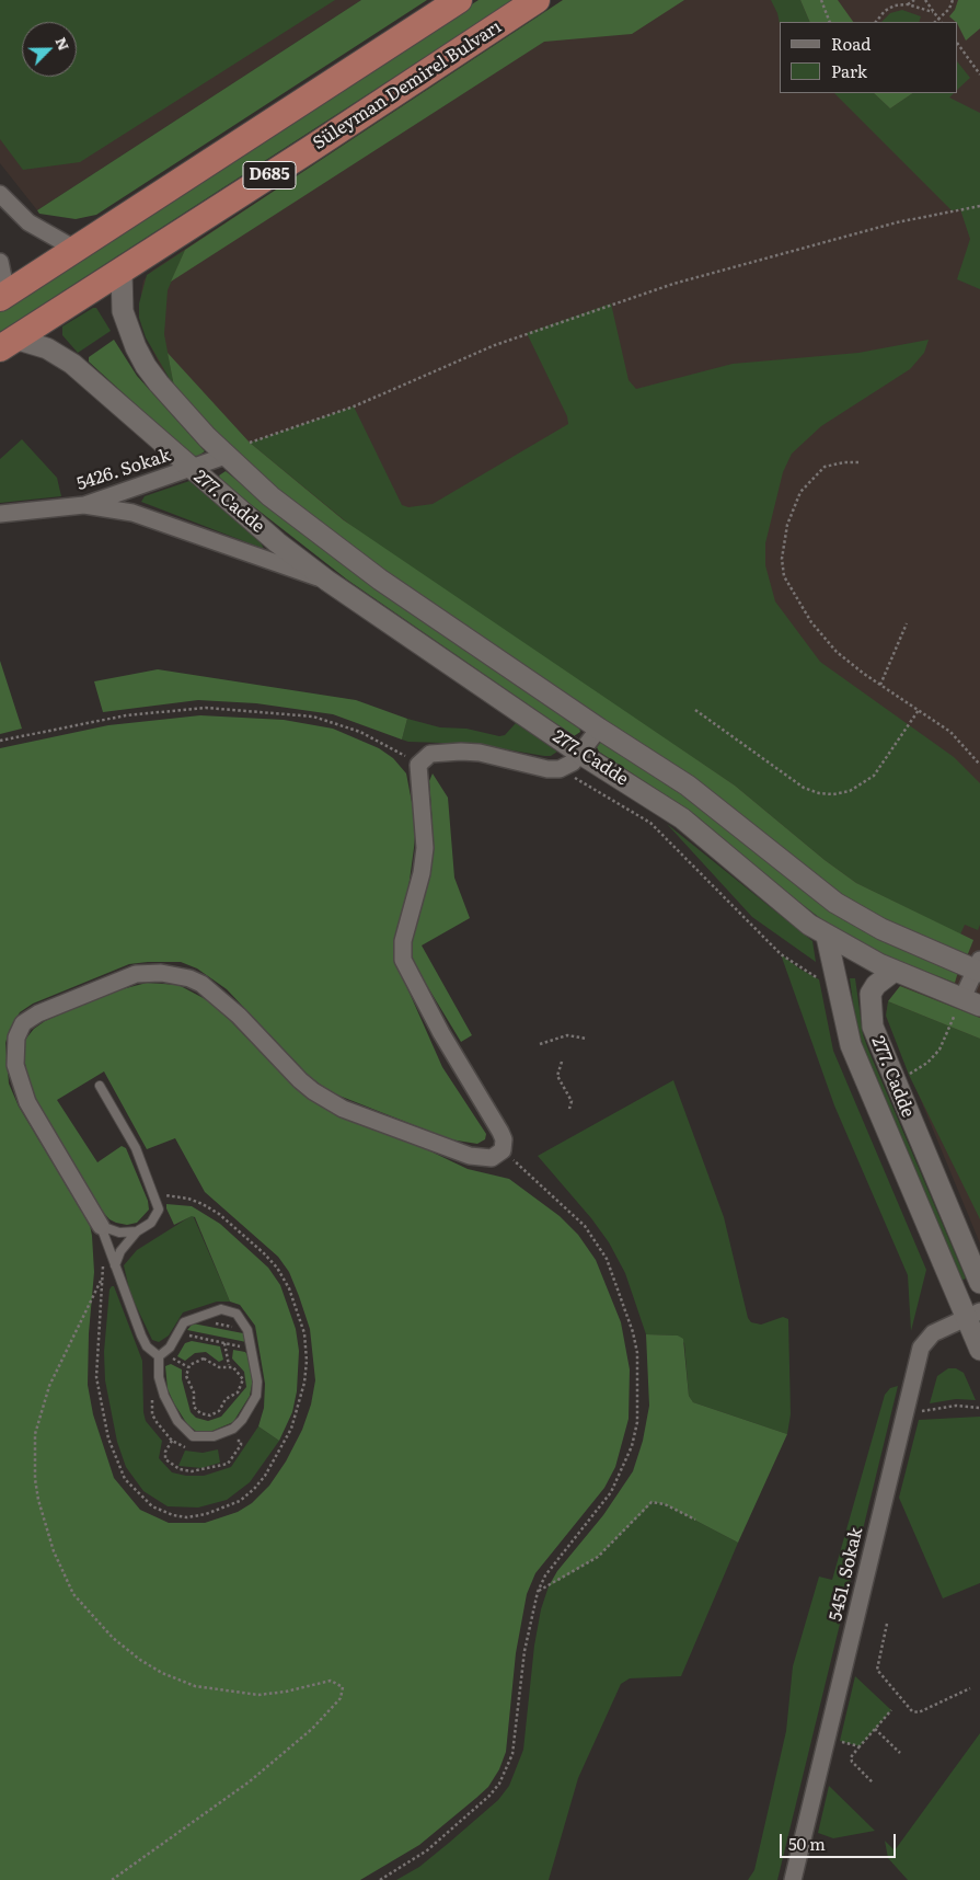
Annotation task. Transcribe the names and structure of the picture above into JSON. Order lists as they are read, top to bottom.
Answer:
{
  "streets": {
    "highway": ["Süleyman Demirel Bulvarı", "D685"],
    "street": ["5426. Sokak", "277. Cadde", "5451. Sokak"]
  },
  "crossings": [
    ["Süleyman Demirel Bulvarı", "277. Cadde"],
    ["5426. Sokak", "277. Cadde"]
  ],
  "legend": ["Road", "Park"],
  "scale_bar": "50 m",
  "north": "top right"
}
